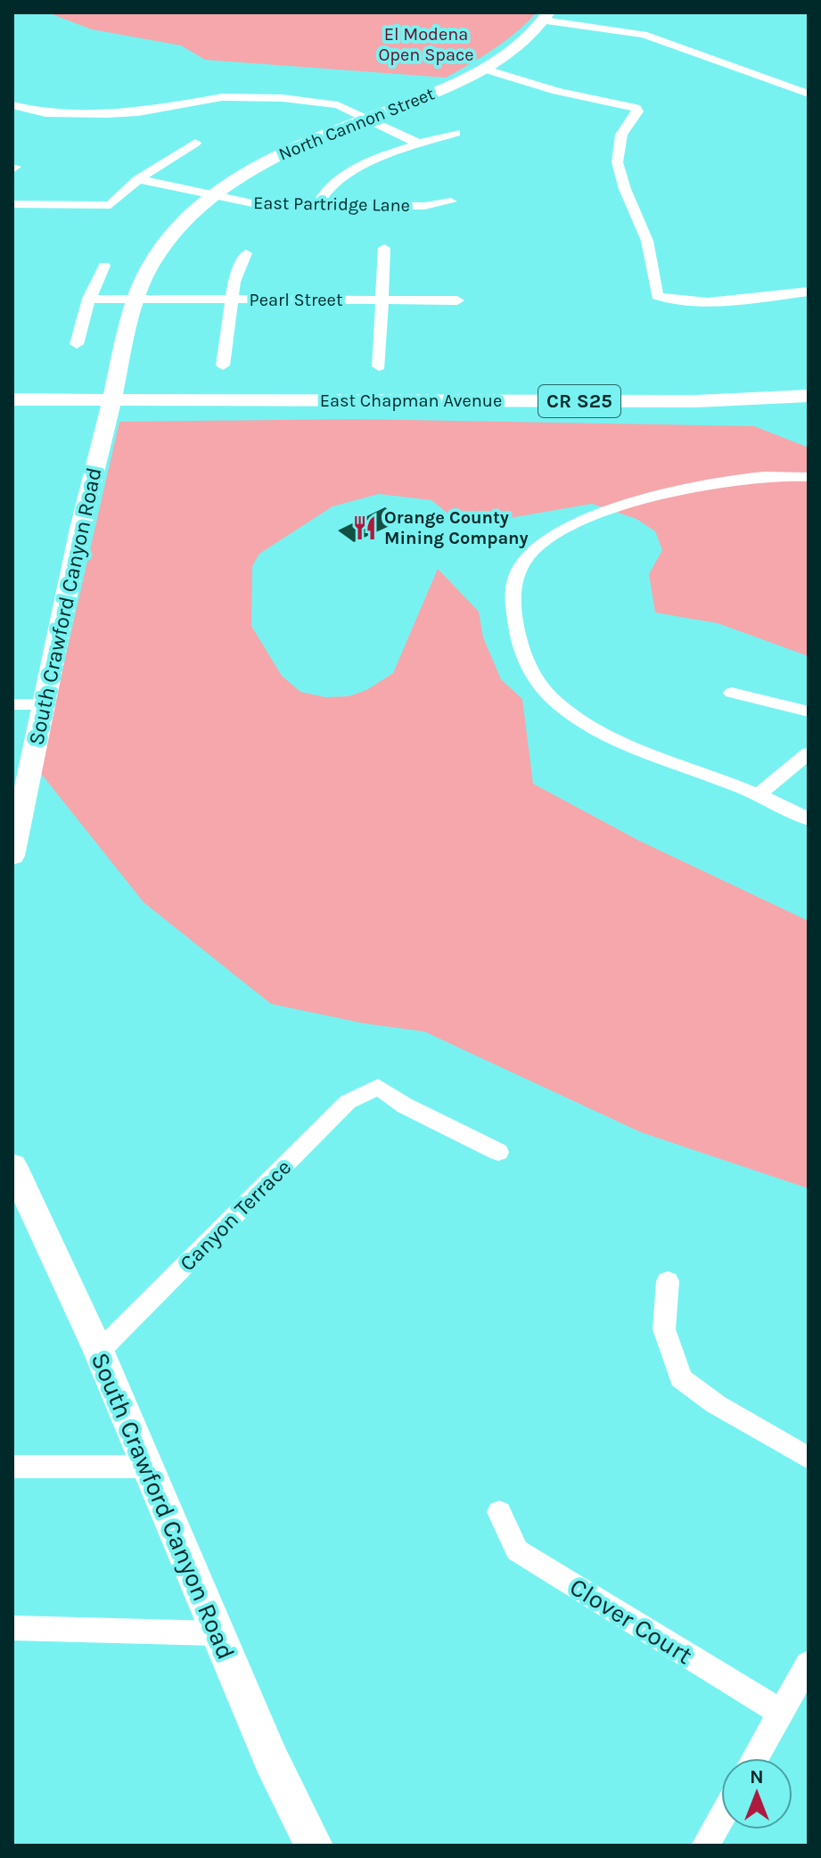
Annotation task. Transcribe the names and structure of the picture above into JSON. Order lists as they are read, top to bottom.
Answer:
{
  "streets": {
    "main road": [
      "North Cannon Street",
      "East Chapman Avenue",
      "CR S25",
      "South Crawford Canyon Road"
    ],
    "street": [
      "East Partridge Lane",
      "Pearl Street",
      "Canyon Terrace",
      "Clover Court"
    ]
  },
  "crossings": [
    ["North Cannon Street", "East Partridge Lane"],
    ["North Cannon Street", "Pearl Street"],
    ["North Cannon Street", "East Chapman Avenue"],
    ["North Cannon Street", "South Crawford Canyon Road"],
    ["East Chapman Avenue", "South Crawford Canyon Road"],
    ["South Crawford Canyon Road", "Canyon Terrace"]
  ],
  "parks": ["El Modena Open Space"],
  "places": {
    "restaurant": ["Orange County Mining Company"]
  },
  "north": "top"
}
